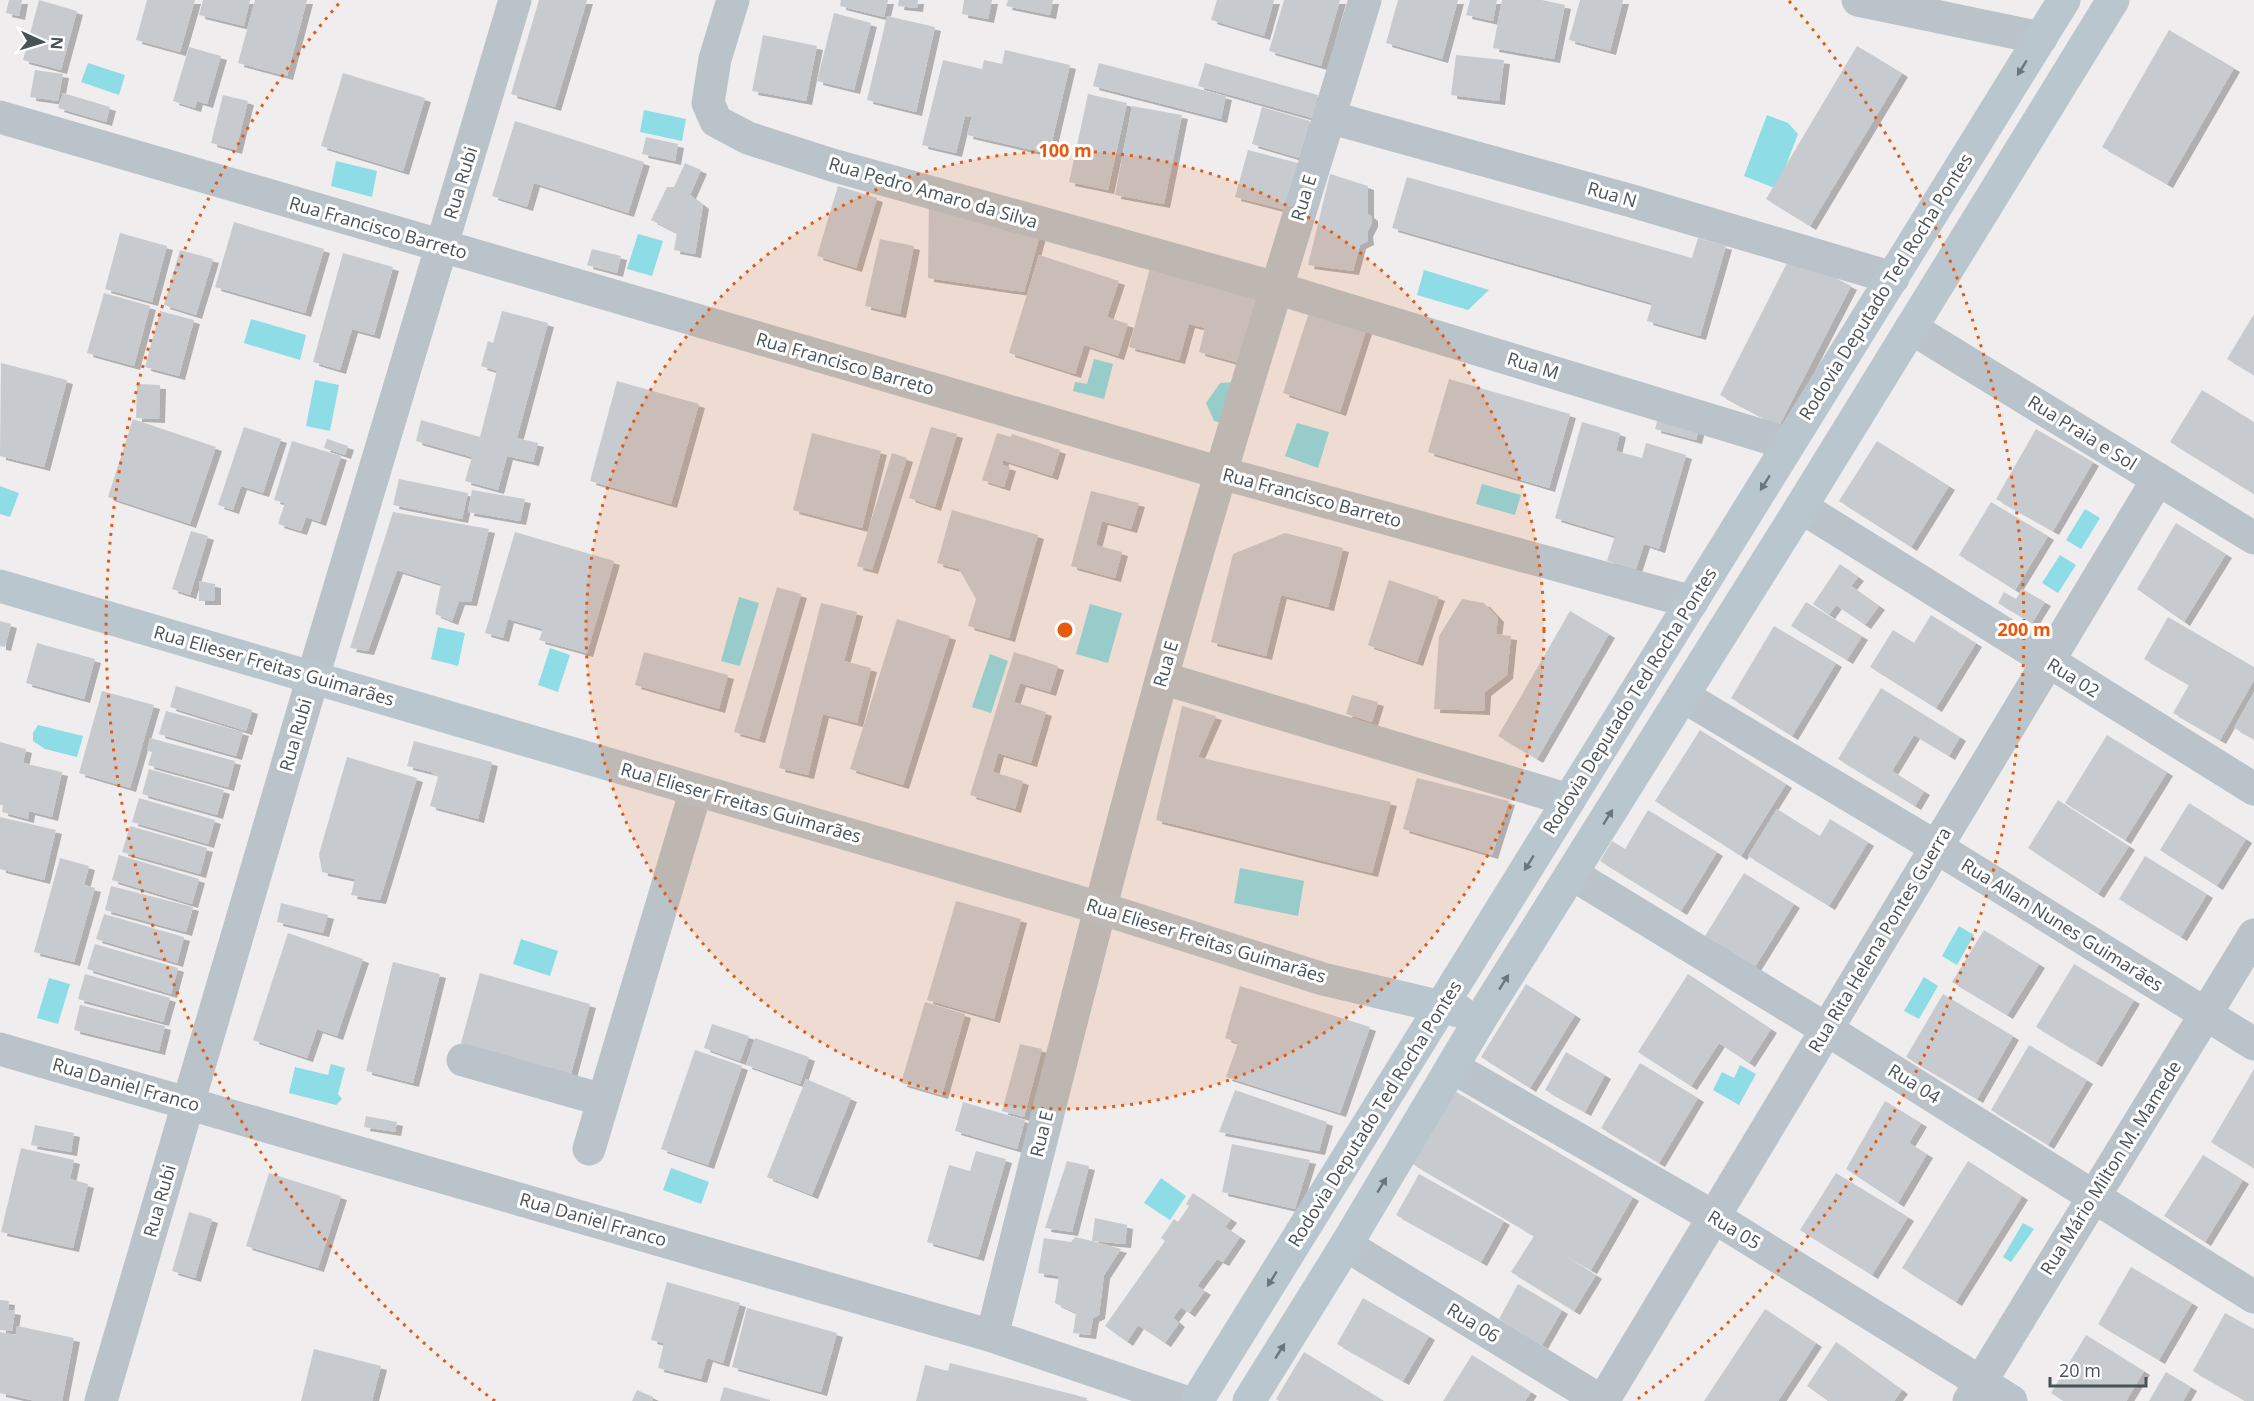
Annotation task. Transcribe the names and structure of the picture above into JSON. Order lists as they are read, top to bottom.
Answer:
{
  "streets": {
    "main road": ["Rodovia Deputado Ted Rocha Pontes", "Rua Elieser Freitas Guimarães"],
    "street": [
      "Rua Rubi",
      "Rua Pedro Amaro da Silva",
      "Rua N",
      "Rua E",
      "Rua Francisco Barreto",
      "Rua M",
      "Rua Praia e Sol",
      "Rua 02",
      "Rua Allan Nunes Guimarães",
      "Rua Rita Helena Pontes Guerra",
      "Rua 04",
      "Rua Daniel Franco",
      "Rua Mário Milton M. Mamede",
      "Rua 05",
      "Rua 06"
    ]
  },
  "crossings": [
    ["Rua Rubi", "Rua Francisco Barreto"],
    ["Rua Rubi", "Rua Elieser Freitas Guimarães"],
    ["Rua Rubi", "Rua Daniel Franco"],
    ["Rua Pedro Amaro da Silva", "Rua E"],
    ["Rua Pedro Amaro da Silva", "Rua M"],
    ["Rua N", "Rua E"],
    ["Rua N", "Rodovia Deputado Ted Rocha Pontes"],
    ["Rua E", "Rua Francisco Barreto"],
    ["Rua E", "Rua M"],
    ["Rua E", "Rua Elieser Freitas Guimarães"],
    ["Rua E", "Rua Daniel Franco"],
    ["Rua Francisco Barreto", "Rodovia Deputado Ted Rocha Pontes"],
    ["Rodovia Deputado Ted Rocha Pontes", "Rua M"],
    ["Rodovia Deputado Ted Rocha Pontes", "Rua Elieser Freitas Guimarães"],
    ["Rua Praia e Sol", "Rua Rita Helena Pontes Guerra"],
    ["Rua 02", "Rua Rita Helena Pontes Guerra"],
    ["Rua Allan Nunes Guimarães", "Rua Rita Helena Pontes Guerra"],
    ["Rua Allan Nunes Guimarães", "Rua Mário Milton M. Mamede"],
    ["Rua Rita Helena Pontes Guerra", "Rua 04"],
    ["Rua Rita Helena Pontes Guerra", "Rua 05"],
    ["Rua Rita Helena Pontes Guerra", "Rua 06"],
    ["Rua 04", "Rua Mário Milton M. Mamede"],
    ["Rua Mário Milton M. Mamede", "Rua 05"]
  ],
  "scale_bar": "20 m",
  "north": "right",
  "rings": ["100 m", "200 m"]
}
